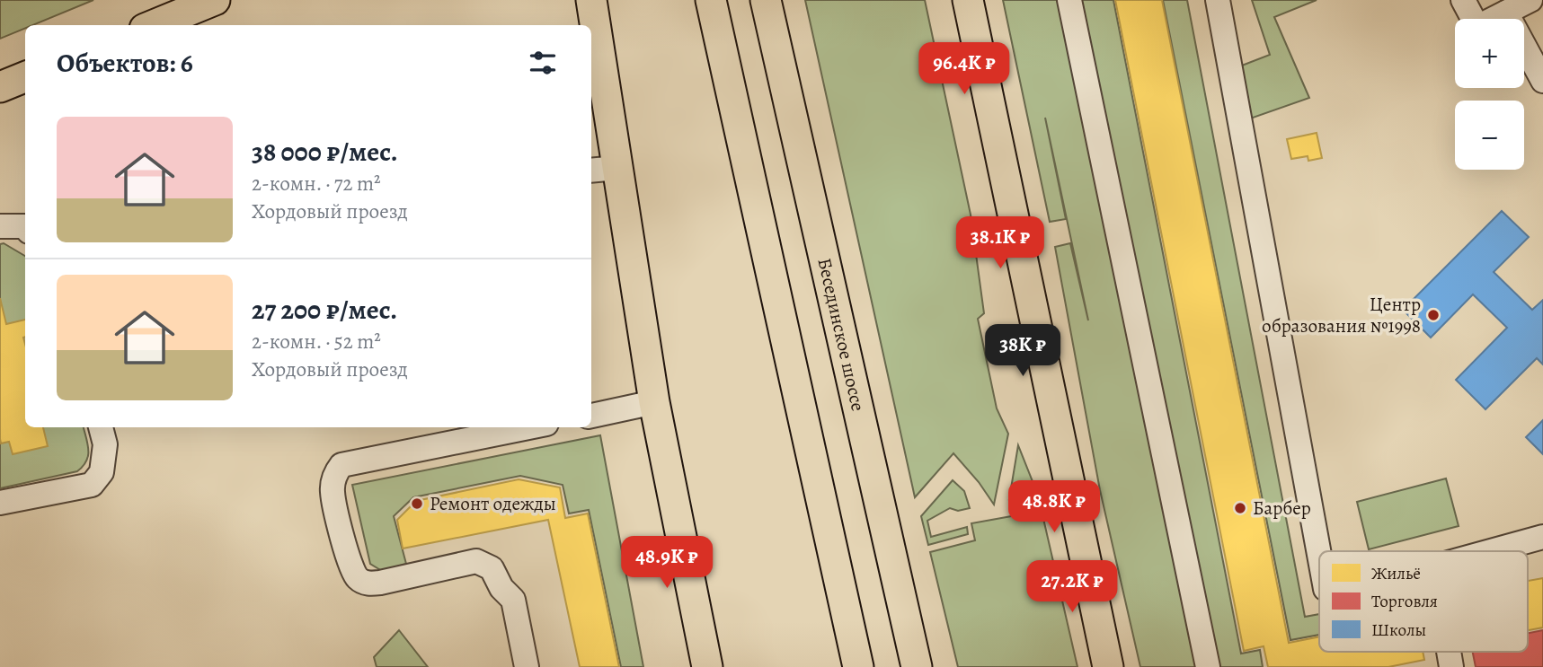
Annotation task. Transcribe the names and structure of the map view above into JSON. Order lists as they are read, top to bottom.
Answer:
{
  "streets": {
    "main road": ["Бесединское шоссе"]
  },
  "places": ["Центр образования №1998", "Ремонт одежды", "Барбер"],
  "legend": ["Жильё", "Торговля", "Школы"],
  "page": {
    "map_buttons": ["+", "−"],
    "heading": "Объектов: 6",
    "price": [
      "96.4K ₽",
      "38.1K ₽",
      "38K ₽",
      "48.8K ₽",
      "48.9K ₽",
      "27.2K ₽"
    ],
    "list": [
      {
        "name": "38 000 ₽/мес.",
        "note": "2-комн. · 72 m² · Хордовый проезд"
      },
      {
        "name": "27 200 ₽/мес.",
        "note": "2-комн. · 52 m² · Хордовый проезд"
      }
    ]
  }
}
